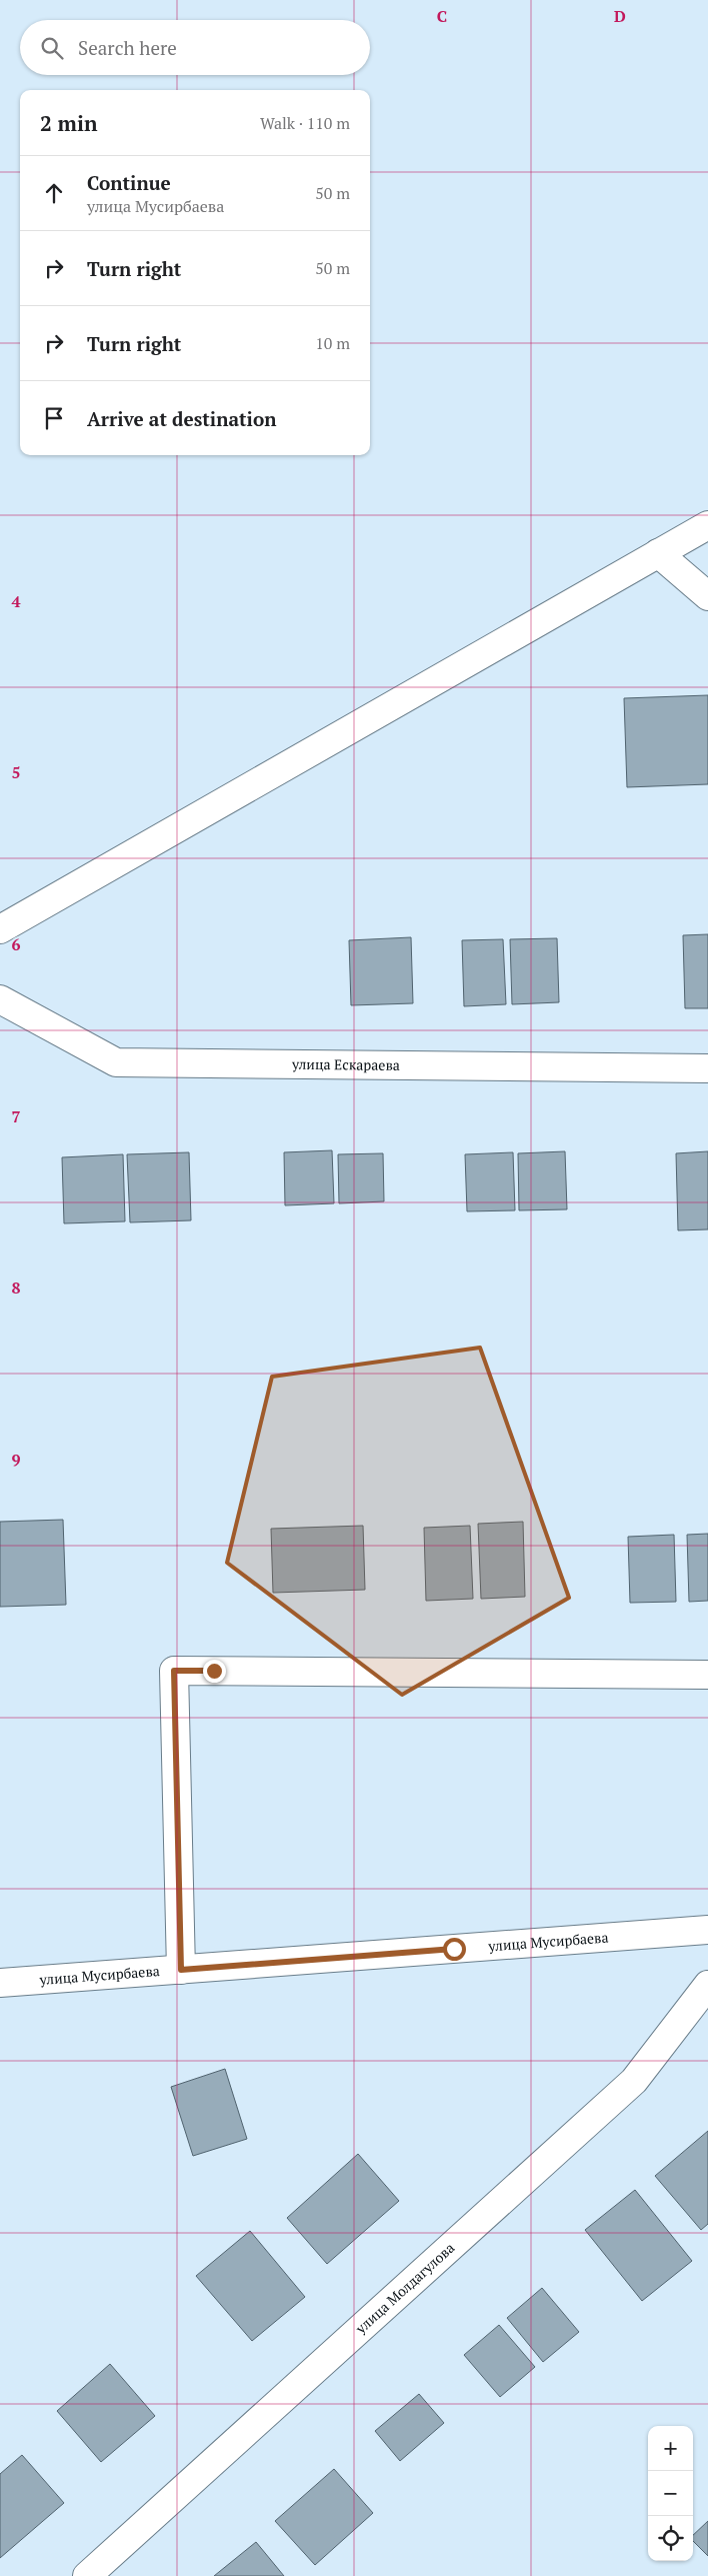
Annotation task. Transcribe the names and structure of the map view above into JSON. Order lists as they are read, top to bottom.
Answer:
{
  "streets": {
    "street": ["улица Ескараева", "улица Мусирбаева", "улица Молдагулова"]
  },
  "page": {
    "search": "Search here",
    "heading": ["2 min", "Walk · 110 m"],
    "list": [
      ["Continue", "улица Мусирбаева", "50 m"],
      ["Turn right", "50 m"],
      ["Turn right", "10 m"],
      "Arrive at destination"
    ],
    "map_buttons": ["+", "−"]
  },
  "grid": {
    "columns": ["C", "D"],
    "rows": [
      "4",
      "5",
      "6",
      "7",
      "8",
      "9"
    ]
  }
}
